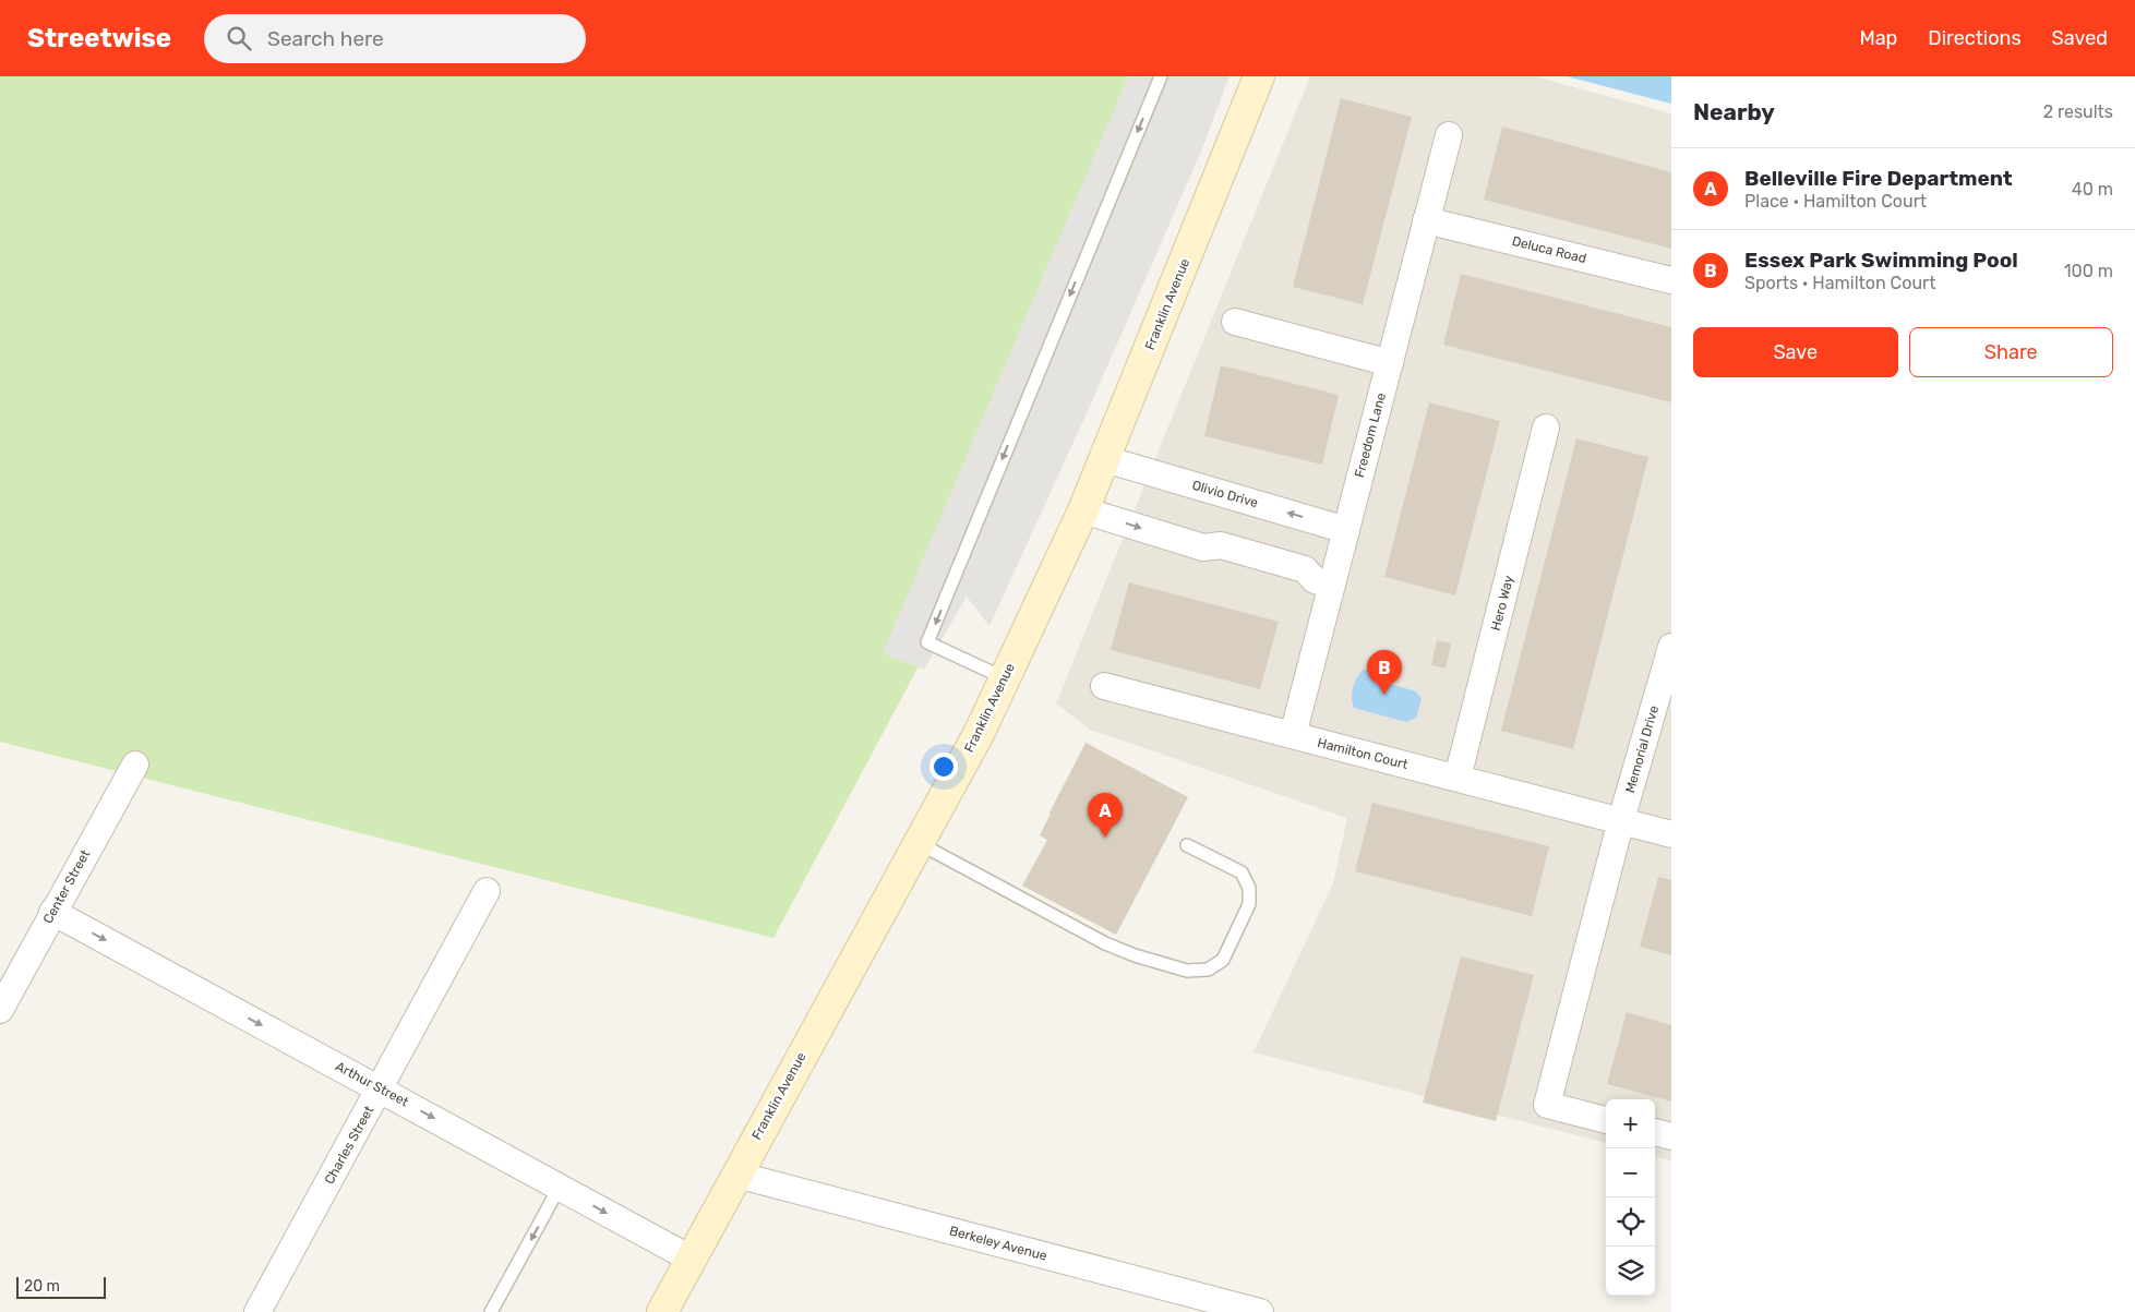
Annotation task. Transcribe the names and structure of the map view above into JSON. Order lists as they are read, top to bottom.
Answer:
{
  "streets": {
    "main road": ["Franklin Avenue"],
    "street": [
      "Deluca Road",
      "Freedom Lane",
      "Olivio Drive",
      "Hero Way",
      "Memorial Drive",
      "Hamilton Court",
      "Center Street",
      "Arthur Street",
      "Charles Street",
      "Berkeley Avenue"
    ]
  },
  "crossings": [
    ["Deluca Road", "Freedom Lane"],
    ["Franklin Avenue", "Olivio Drive"],
    ["Franklin Avenue", "Arthur Street"],
    ["Franklin Avenue", "Berkeley Avenue"],
    ["Freedom Lane", "Olivio Drive"],
    ["Freedom Lane", "Hamilton Court"],
    ["Hero Way", "Hamilton Court"],
    ["Memorial Drive", "Hamilton Court"],
    ["Center Street", "Arthur Street"],
    ["Arthur Street", "Charles Street"]
  ],
  "one_way": ["Arthur Street"],
  "scale_bar": "20 m",
  "page": {
    "header": "Streetwise",
    "search": "Search here",
    "nav": ["Map", "Directions", "Saved"],
    "heading": ["Nearby", "2 results"],
    "list": [
      {
        "mark": "A",
        "name": "Belleville Fire Department",
        "note": "Place · Hamilton Court",
        "value": "40 m"
      },
      {
        "mark": "B",
        "name": "Essex Park Swimming Pool",
        "note": "Sports · Hamilton Court",
        "value": "100 m"
      }
    ],
    "buttons": ["Save", "Share"],
    "pins": ["B", "A"],
    "map_buttons": ["+", "−"],
    "scale": "20 m"
  }
}
